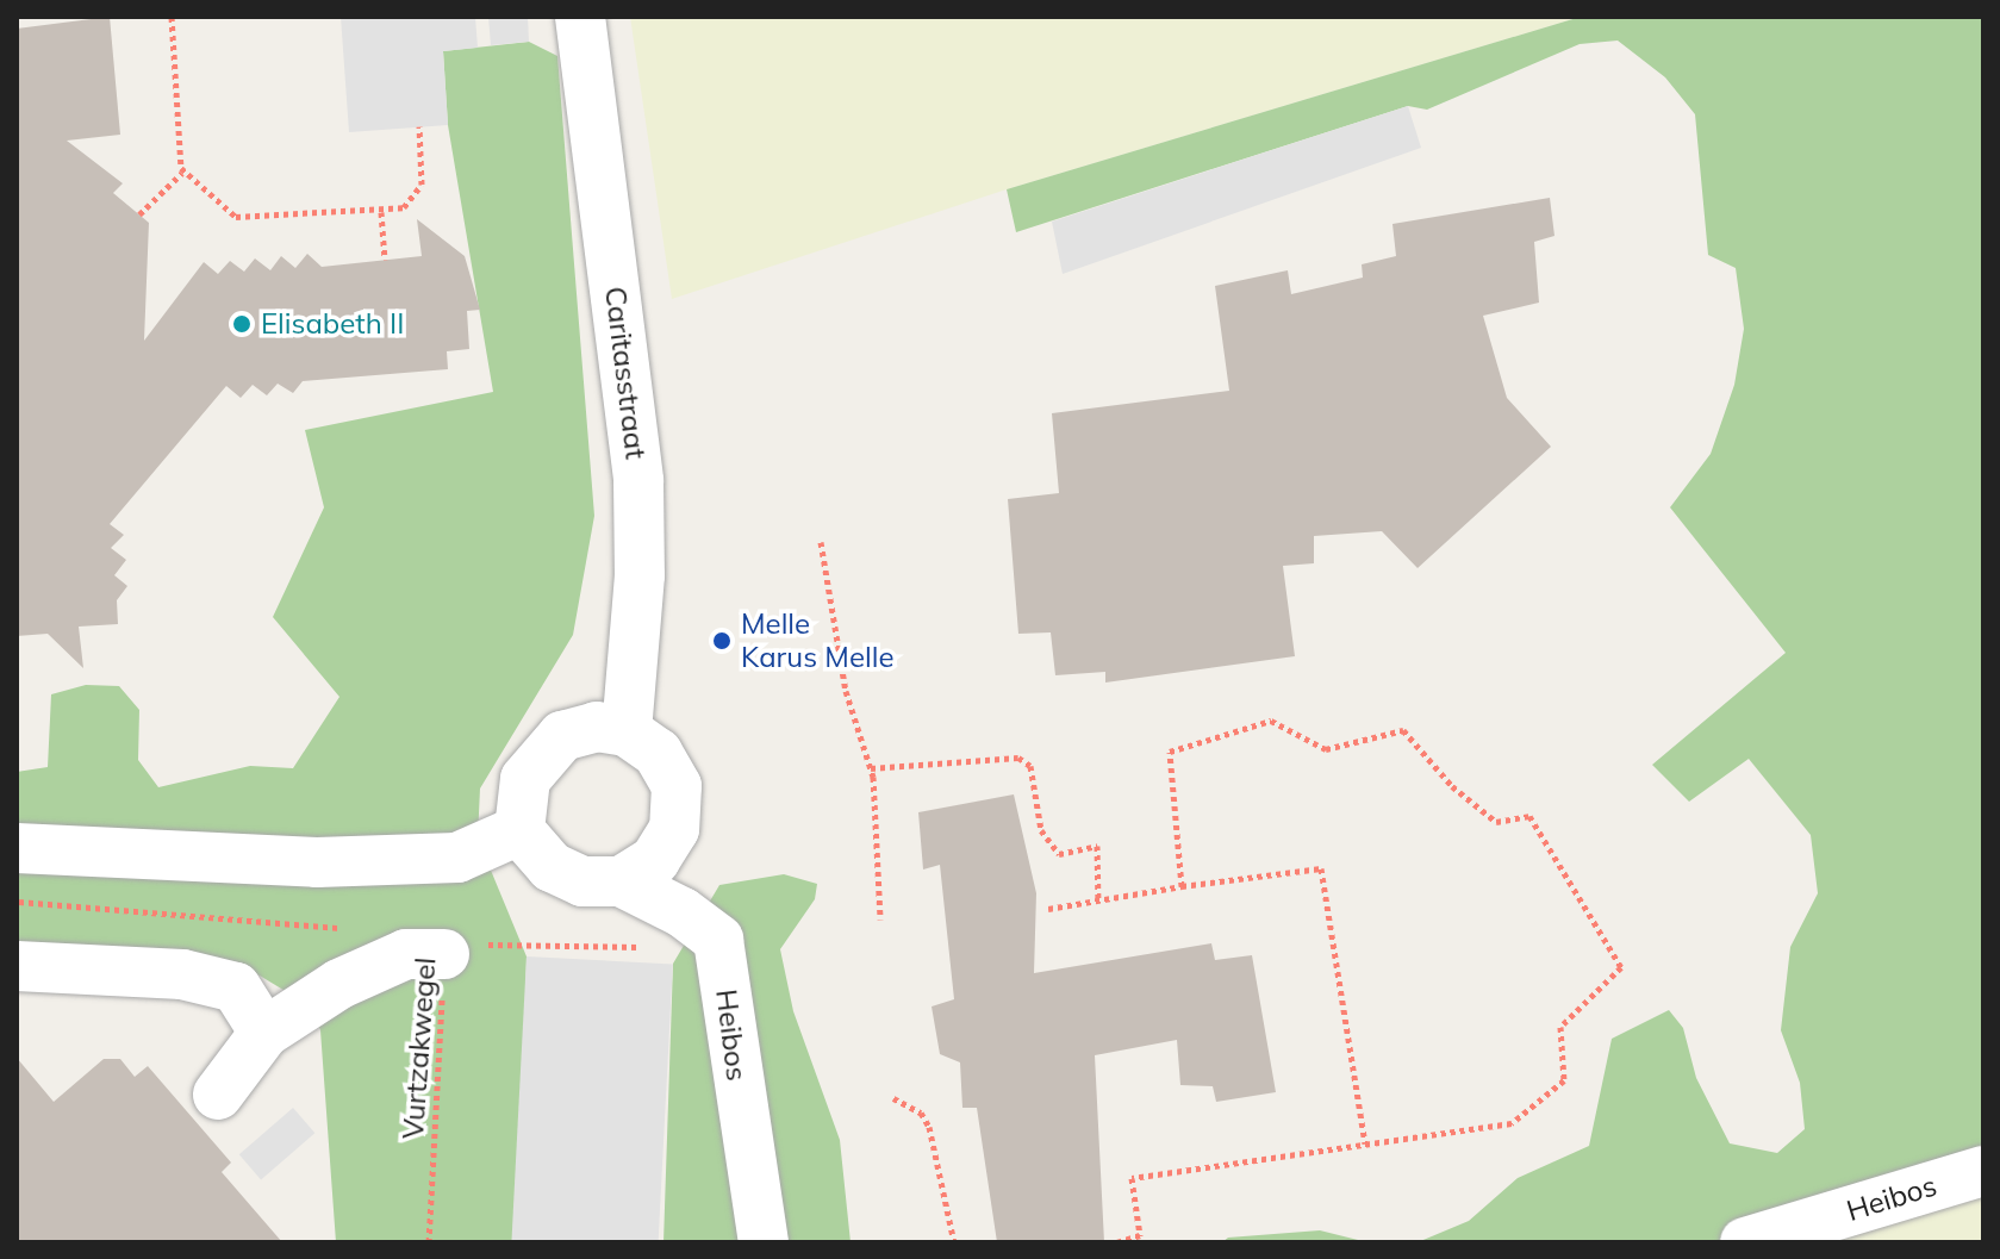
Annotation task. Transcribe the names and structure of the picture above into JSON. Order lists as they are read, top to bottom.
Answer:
{
  "streets": {
    "street": ["Caritasstraat", "Heibos"],
    "path": ["Vurtzakwegel"]
  },
  "crossings": [
    ["Caritasstraat", "Heibos"]
  ],
  "places": ["Elisabeth II", "Melle Karus Melle"]
}
